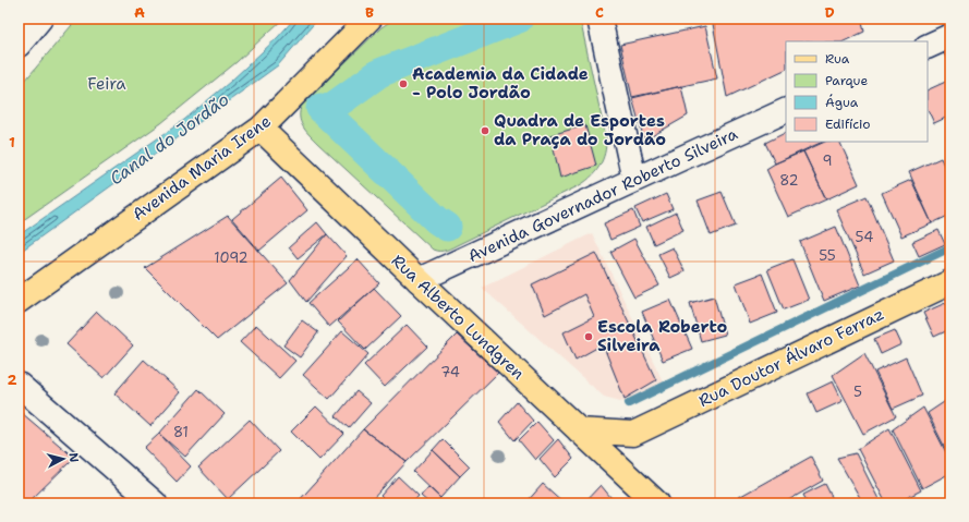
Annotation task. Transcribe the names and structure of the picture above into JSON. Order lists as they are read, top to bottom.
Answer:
{
  "streets": {
    "main road": ["Avenida Maria Irene", "Rua Alberto Lundgren", "Rua Doutor Álvaro Ferraz"],
    "street": ["Avenida Governador Roberto Silveira"]
  },
  "crossings": [
    ["Avenida Maria Irene", "Rua Alberto Lundgren"],
    ["Avenida Governador Roberto Silveira", "Rua Alberto Lundgren"],
    ["Rua Alberto Lundgren", "Rua Doutor Álvaro Ferraz"]
  ],
  "water": ["Canal do Jordão"],
  "parks": ["Feira"],
  "places": ["Academia da Cidade - Polo Jordão", "Quadra de Esportes da Praça do Jordão", "Escola Roberto Silveira"],
  "house_numbers": [
    "9",
    "82",
    "54",
    "55",
    "1092",
    "74",
    "5",
    "81"
  ],
  "legend": [
    "Rua",
    "Parque",
    "Água",
    "Edifício"
  ],
  "north": "right",
  "grid": {
    "columns": [
      "A",
      "B",
      "C",
      "D"
    ],
    "rows": ["1", "2"]
  }
}
